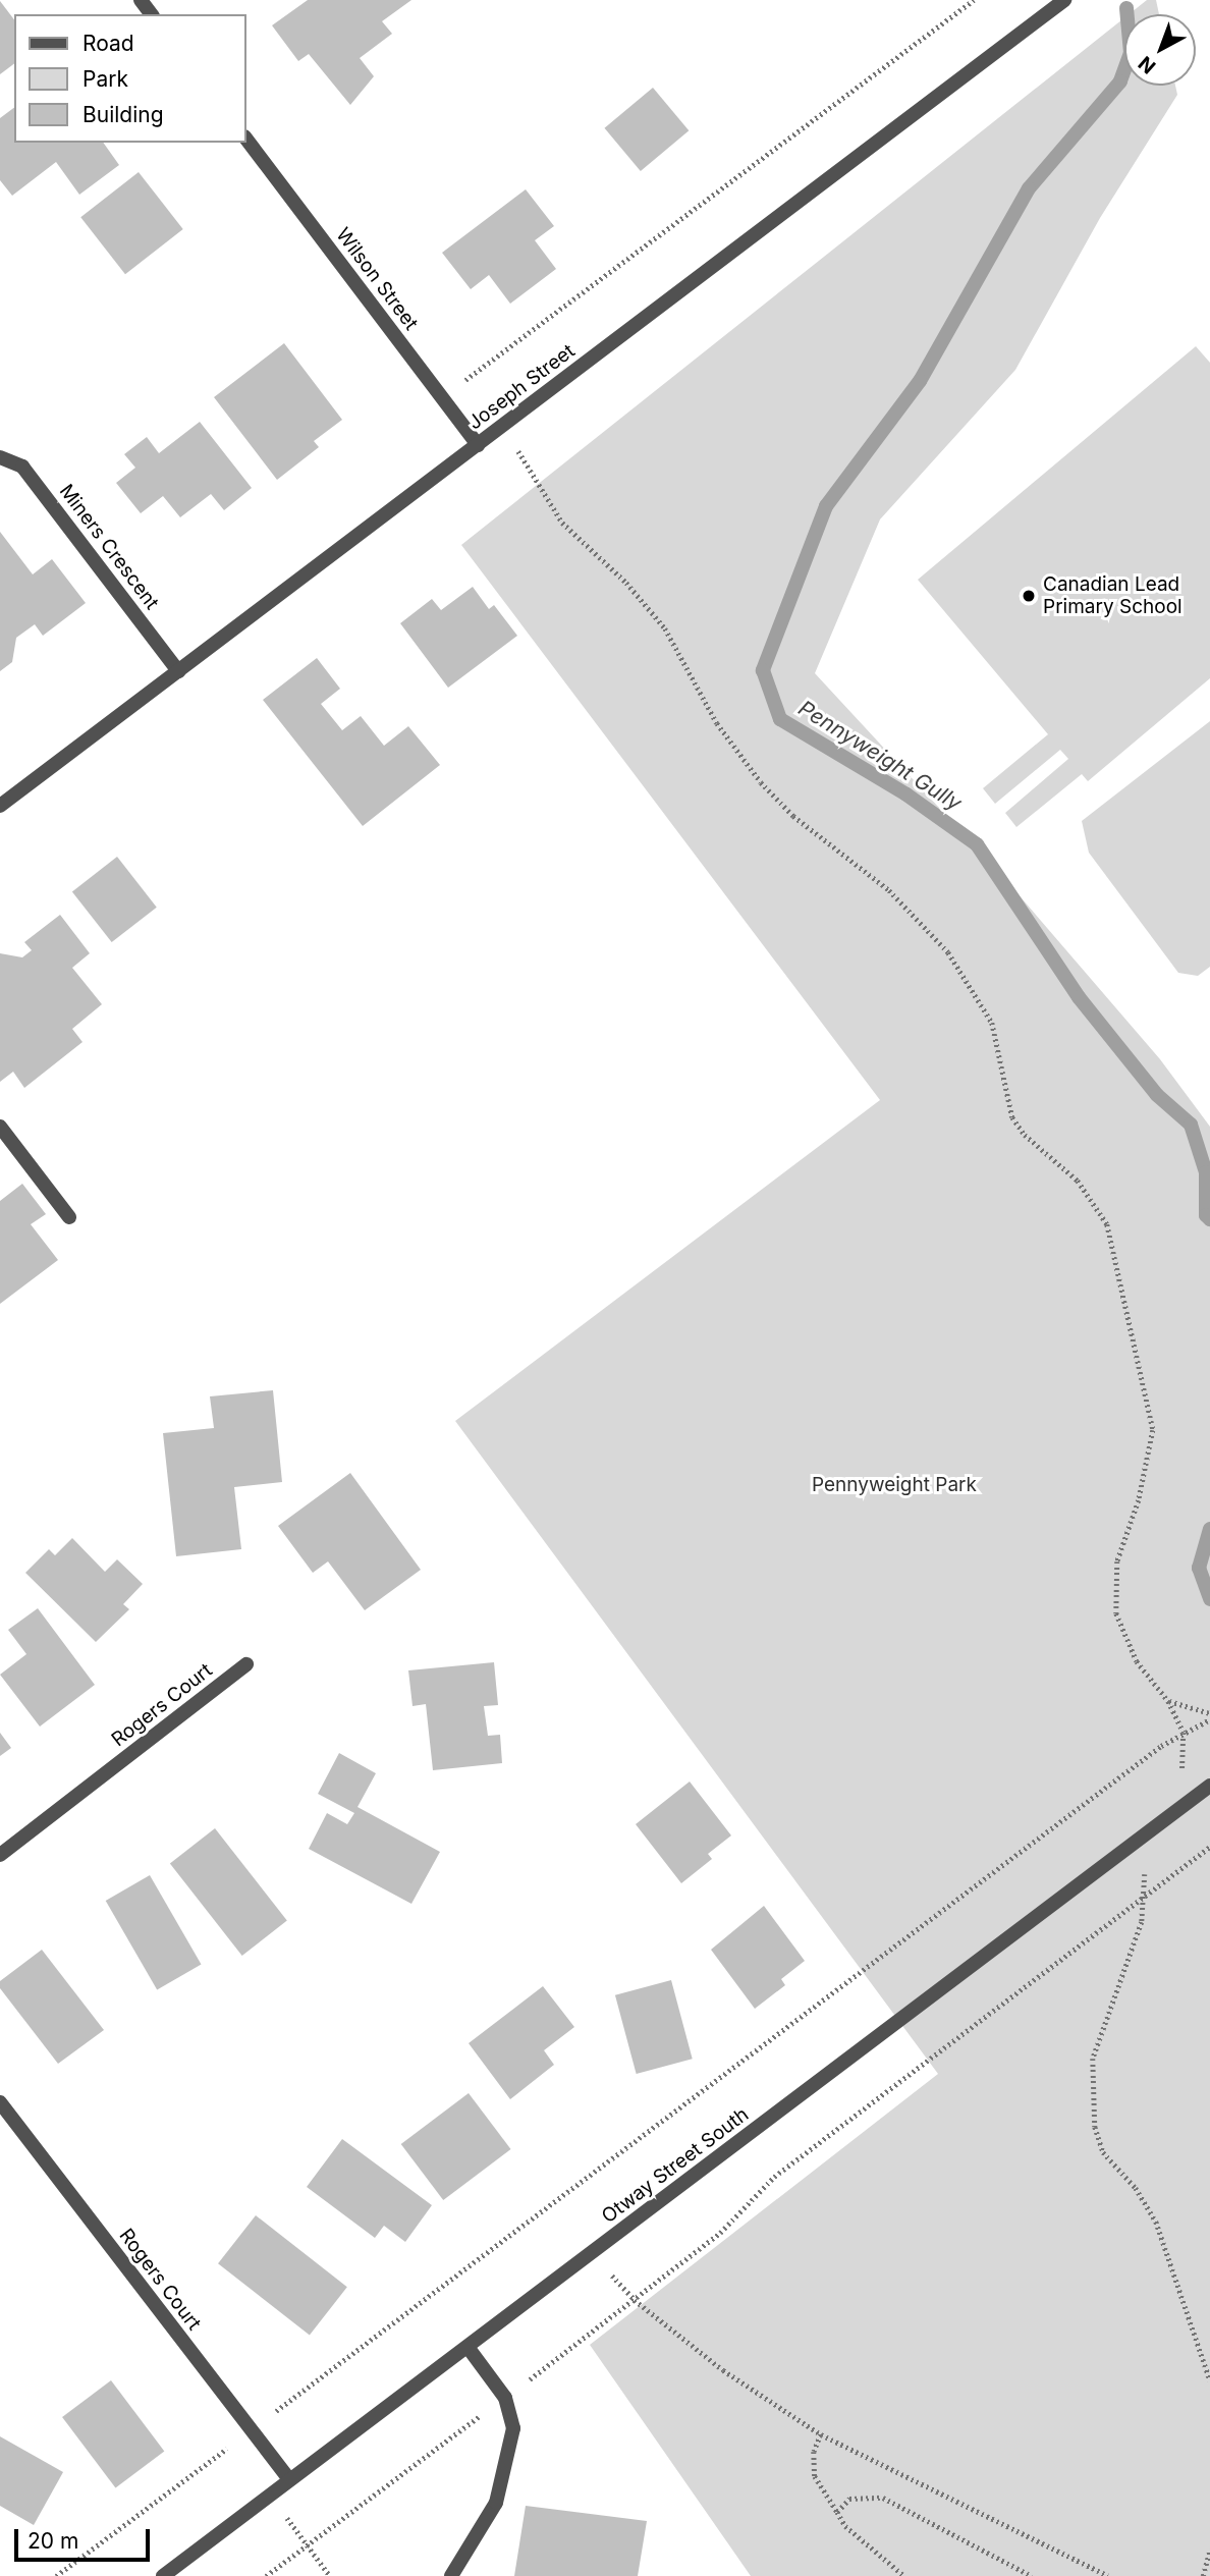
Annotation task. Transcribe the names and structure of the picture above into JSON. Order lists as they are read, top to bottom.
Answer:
{
  "streets": {
    "street": [
      "Wilson Street",
      "Joseph Street",
      "Miners Crescent",
      "Rogers Court",
      "Otway Street South"
    ]
  },
  "crossings": [
    ["Wilson Street", "Joseph Street"],
    ["Joseph Street", "Miners Crescent"],
    ["Rogers Court", "Otway Street South"]
  ],
  "water": ["Pennyweight Gully"],
  "parks": ["Pennyweight Park"],
  "places": ["Canadian Lead Primary School"],
  "legend": ["Road", "Park", "Building"],
  "scale_bar": "20 m",
  "north": "bottom left"
}
